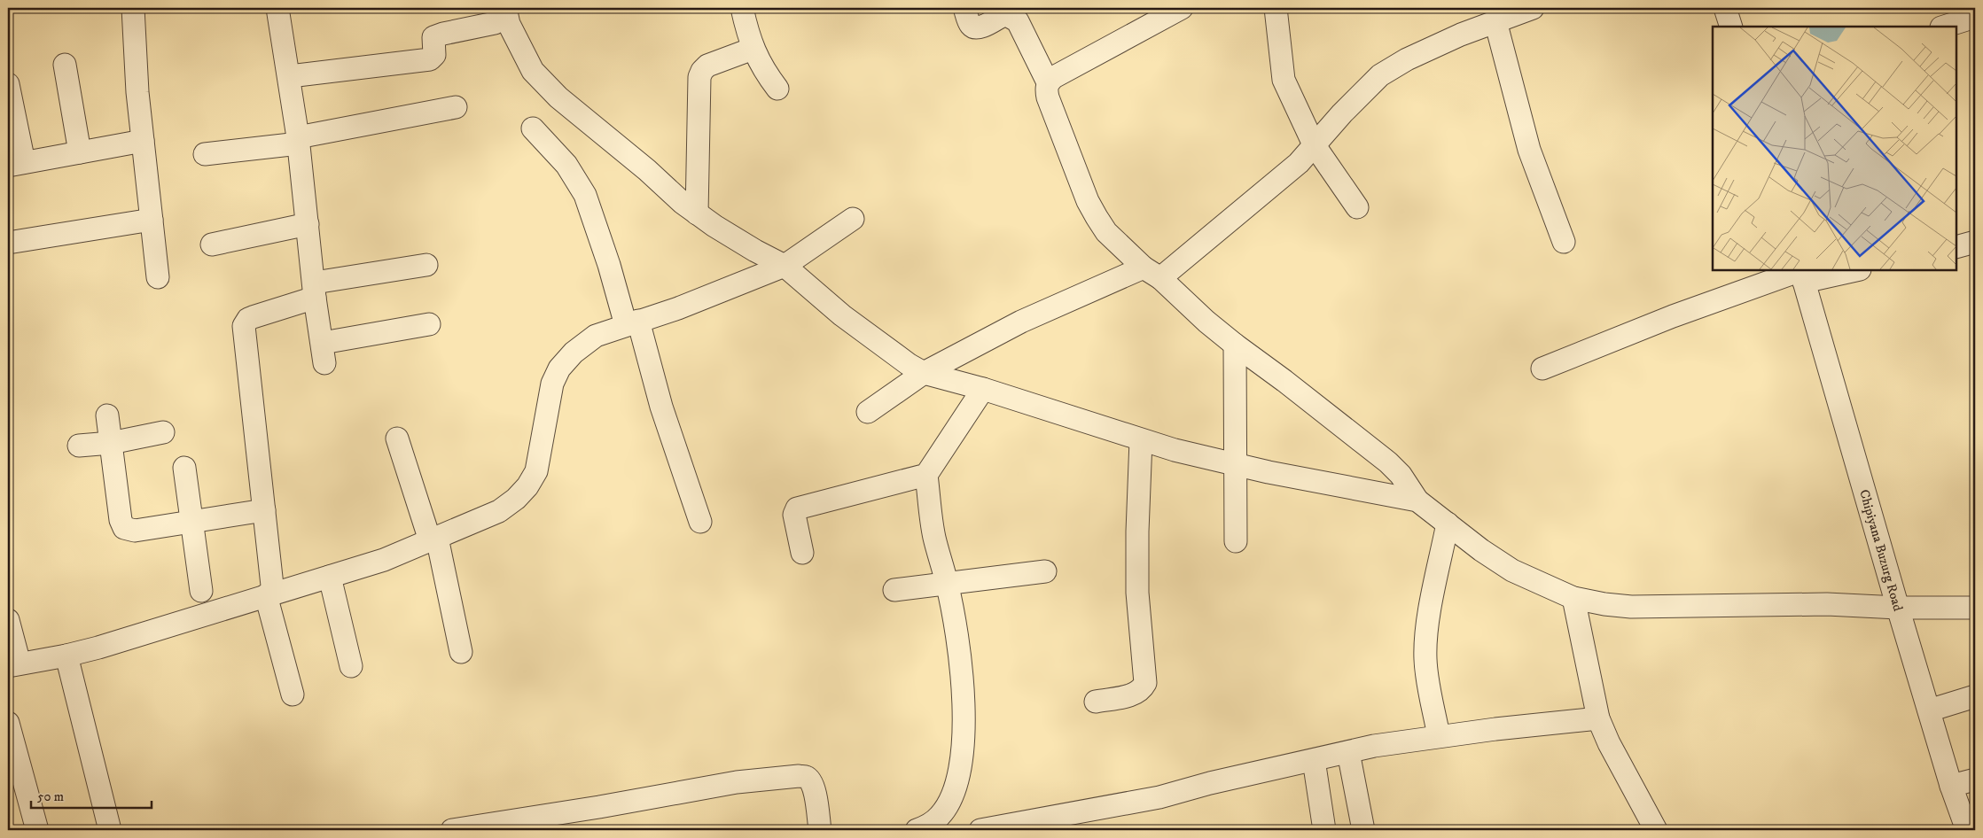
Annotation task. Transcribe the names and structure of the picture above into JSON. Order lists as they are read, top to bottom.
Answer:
{
  "streets": {
    "street": ["Chipiyana Buzurg Road"]
  },
  "scale_bar": "50 m"
}
